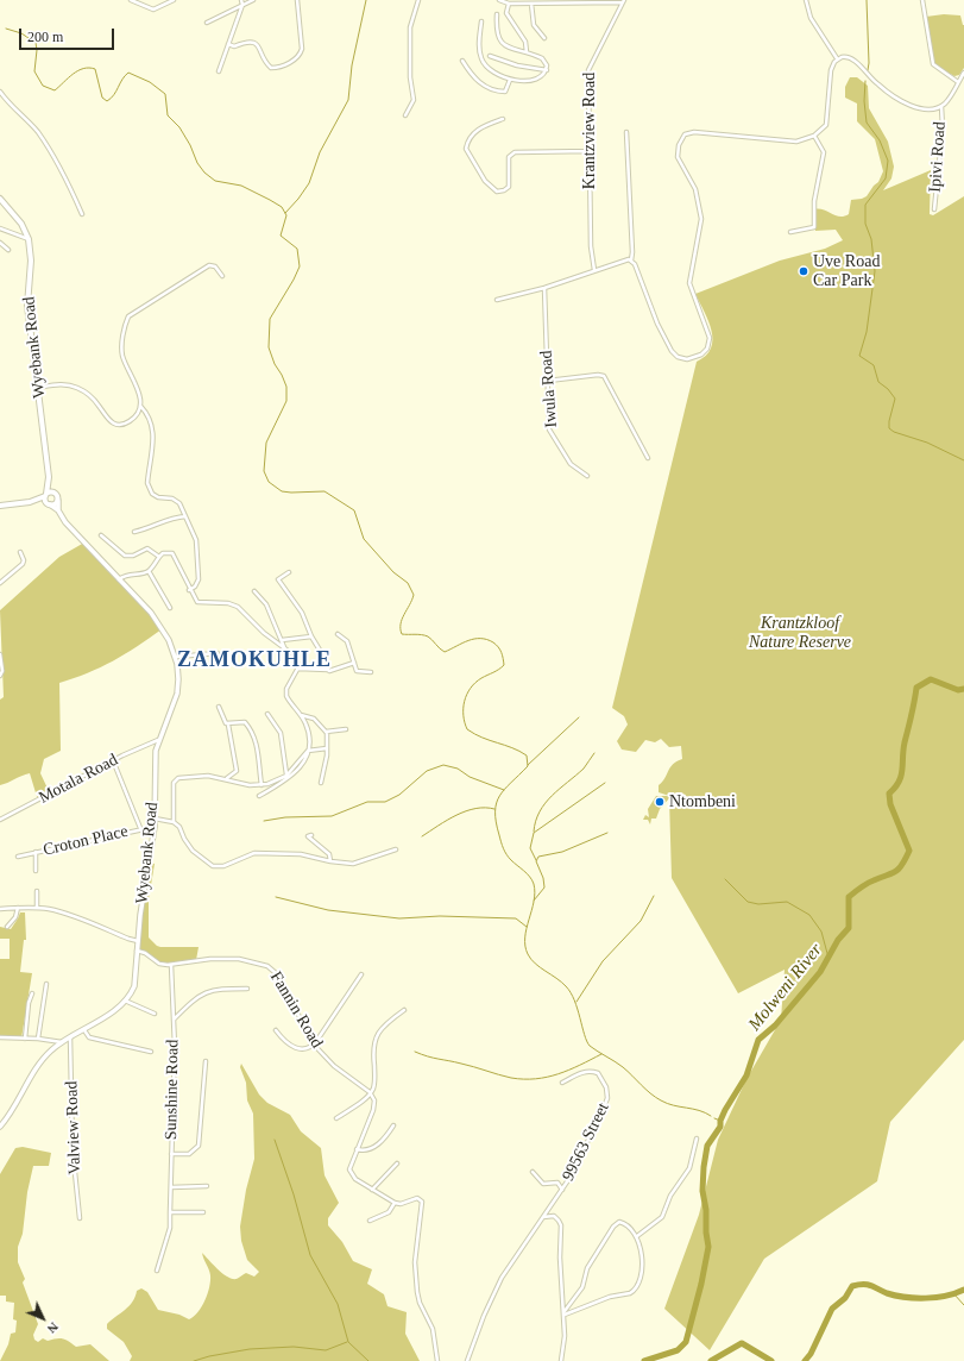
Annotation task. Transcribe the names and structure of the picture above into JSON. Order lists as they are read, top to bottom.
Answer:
{
  "streets": {
    "main road": ["Wyebank Road"],
    "street": [
      "Krantzview Road",
      "Ipivi Road",
      "Iwula Road",
      "Motala Road",
      "Croton Place",
      "Fannin Road",
      "Sunshine Road",
      "Valview Road",
      "99563 Street"
    ]
  },
  "crossings": [
    ["Wyebank Road", "Motala Road"],
    ["Wyebank Road", "Croton Place"],
    ["Wyebank Road", "Valview Road"],
    ["Fannin Road", "Sunshine Road"]
  ],
  "districts": ["ZAMOKUHLE"],
  "water": ["Molweni River"],
  "parks": ["Krantzkloof Nature Reserve"],
  "places": ["Uve Road Car Park", "Ntombeni"],
  "scale_bar": "200 m",
  "north": "bottom right"
}
